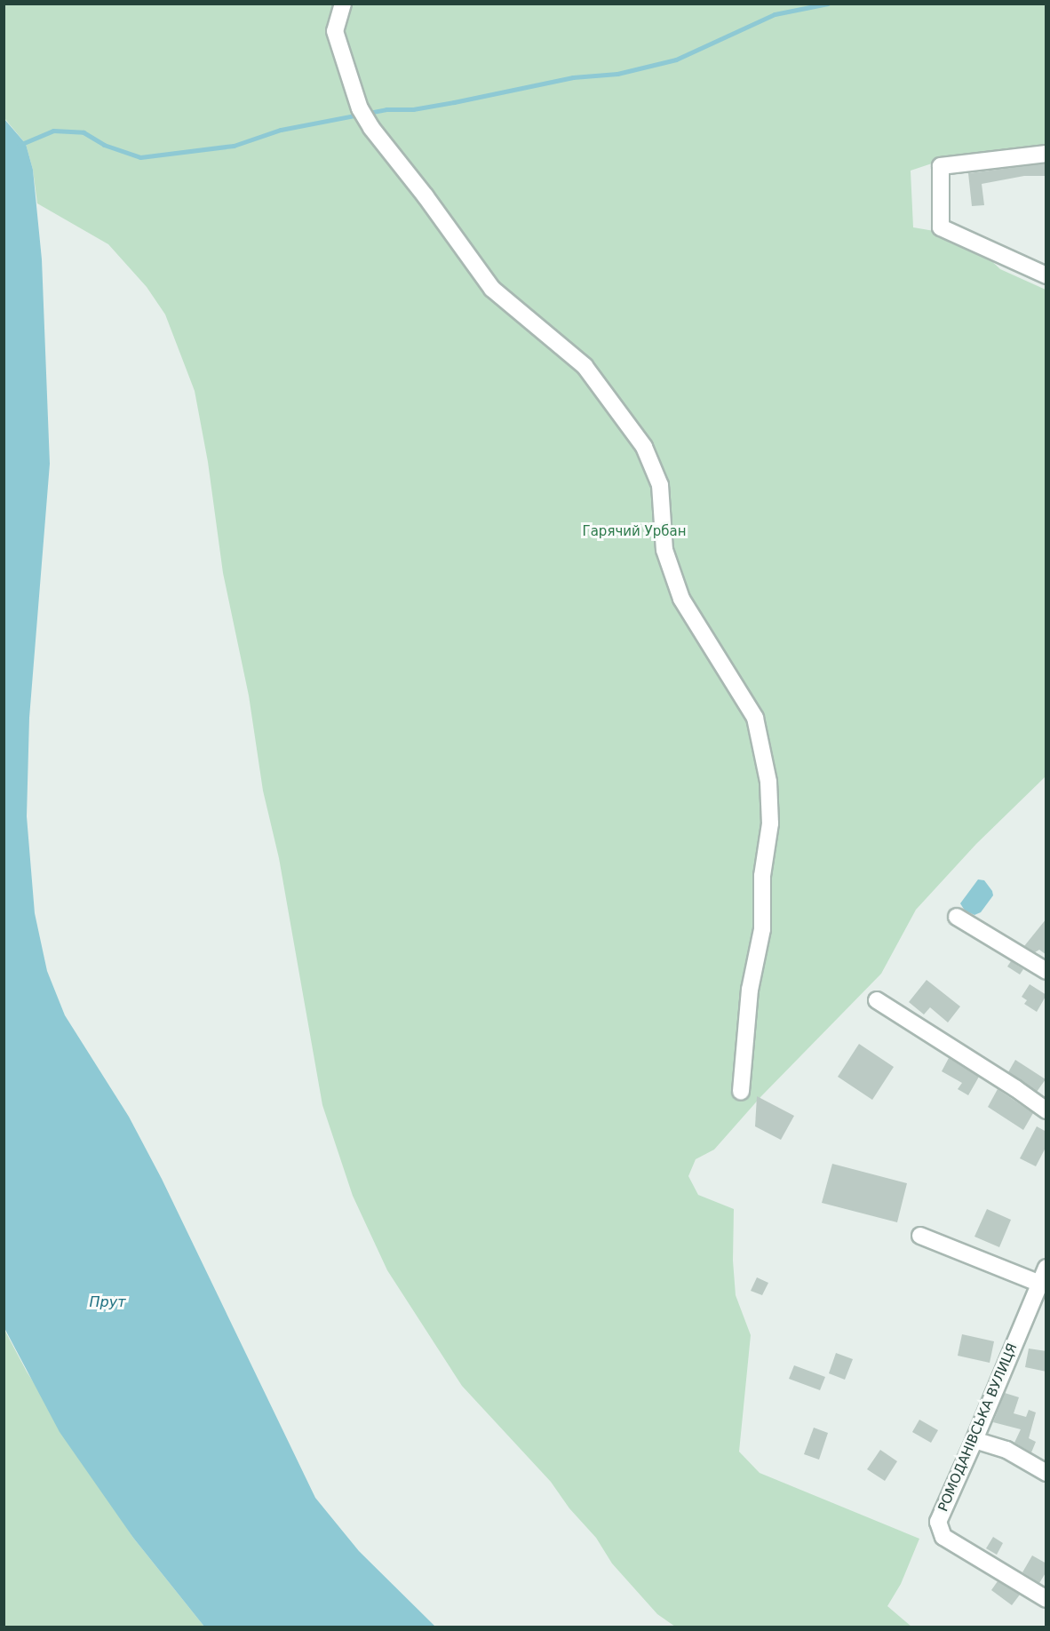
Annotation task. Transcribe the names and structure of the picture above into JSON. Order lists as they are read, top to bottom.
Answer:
{
  "streets": {
    "street": ["РОМОДАНІВСЬКА ВУЛИЦЯ"]
  },
  "water": ["Прут"],
  "parks": ["Гарячий Урбан"]
}
